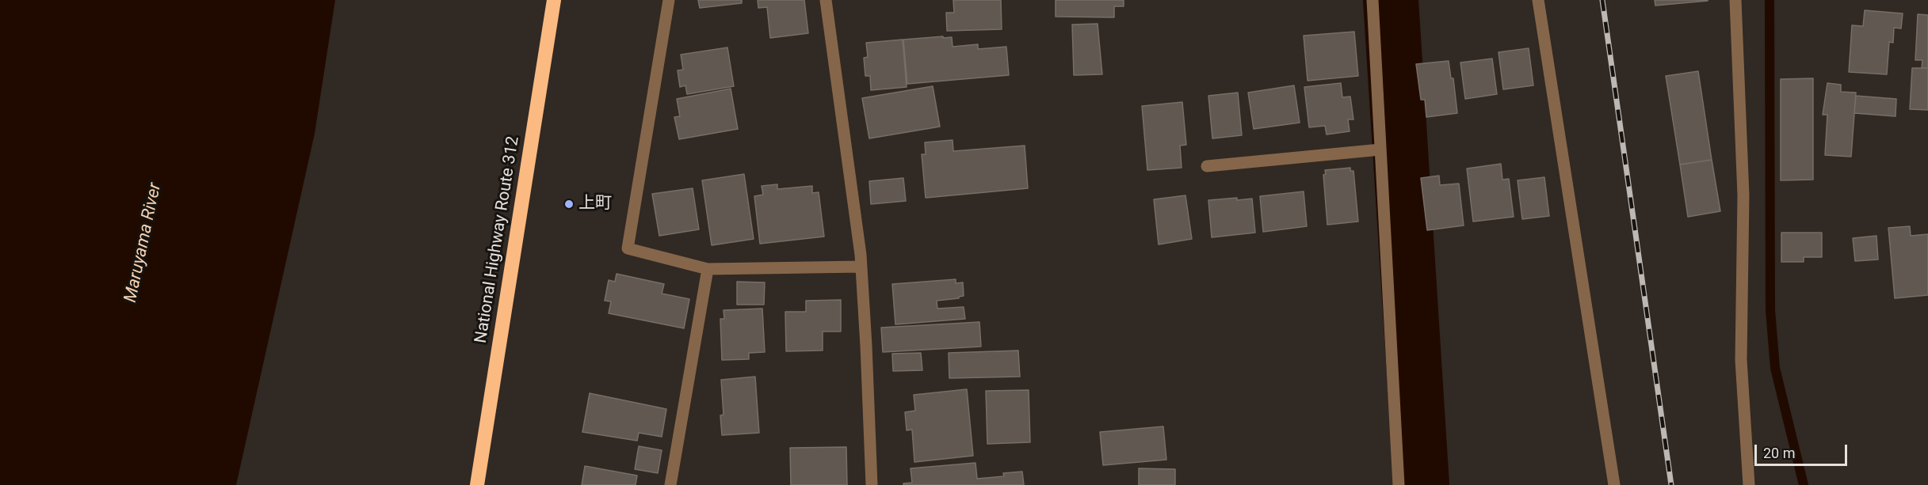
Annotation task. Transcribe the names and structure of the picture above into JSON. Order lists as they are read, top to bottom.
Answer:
{
  "streets": {
    "highway": ["National Highway Route 312"]
  },
  "water": ["Maruyama River"],
  "places": ["上町"],
  "scale_bar": "20 m"
}
